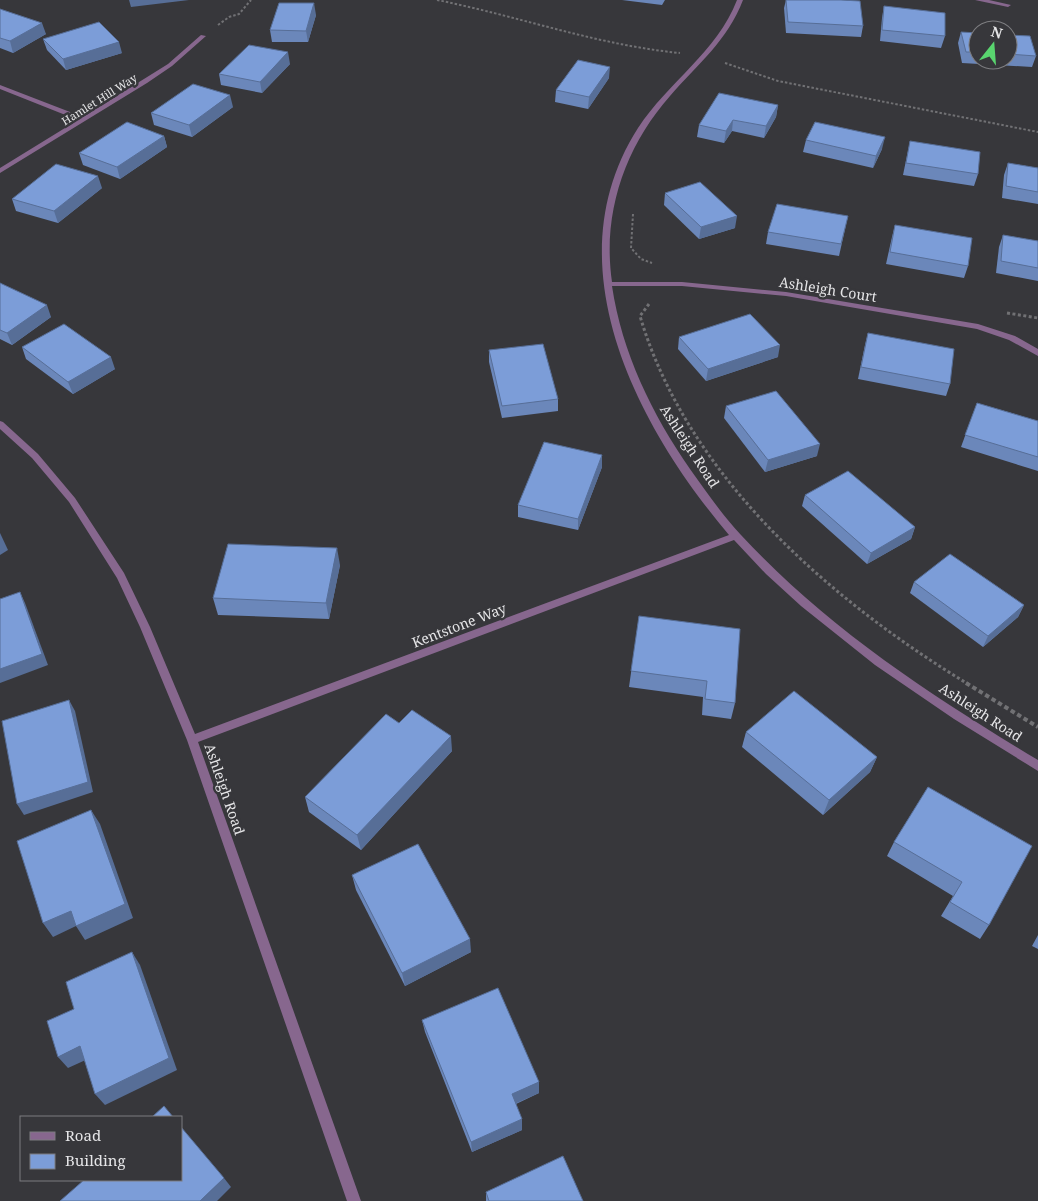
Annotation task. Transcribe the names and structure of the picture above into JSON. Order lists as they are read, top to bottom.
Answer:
{
  "streets": {
    "street": [
      "Hamlet Hill Way",
      "Ashleigh Court",
      "Ashleigh Road",
      "Kentstone Way"
    ]
  },
  "crossings": [
    ["Ashleigh Court", "Ashleigh Road"],
    ["Ashleigh Road", "Kentstone Way"]
  ],
  "legend": ["Road", "Building"],
  "north": "top"
}
